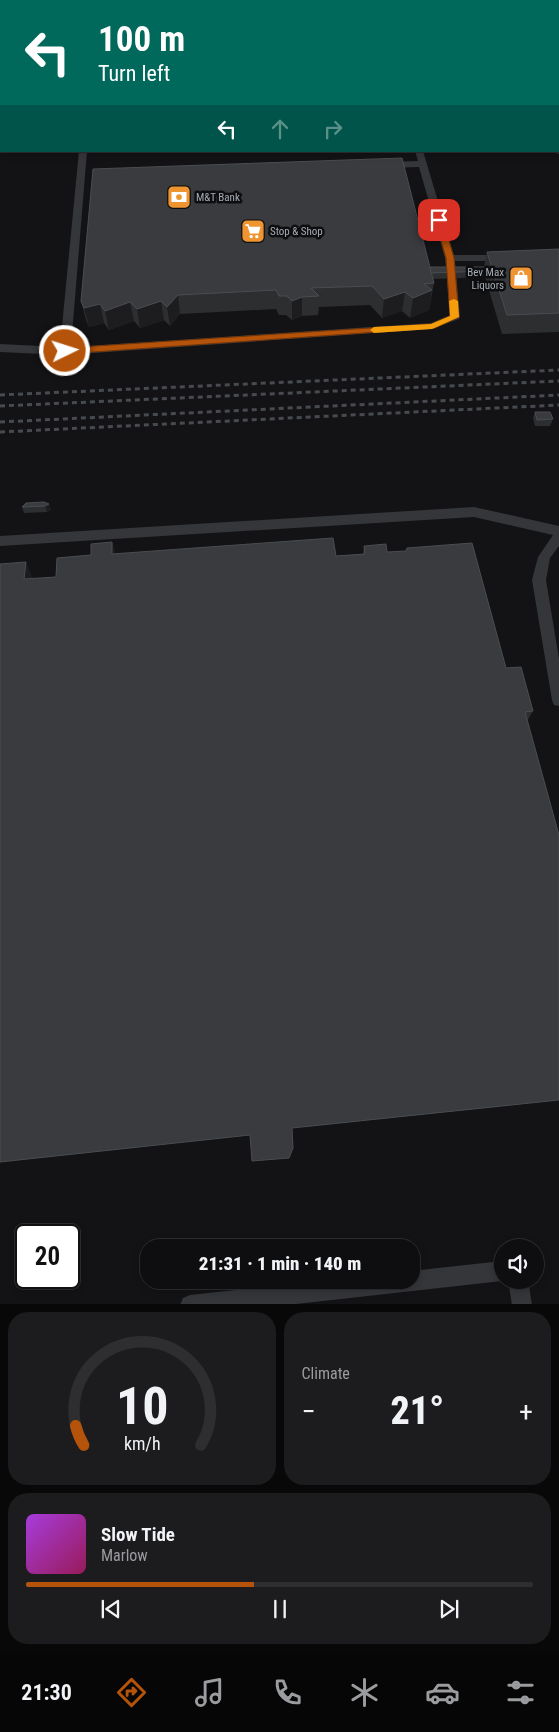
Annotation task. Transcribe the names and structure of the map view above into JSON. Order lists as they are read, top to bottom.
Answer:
{
  "places": {
    "bank": ["M&T Bank"],
    "supermarket": ["Stop & Shop"],
    "shop": ["Bev Max Liquors"]
  },
  "page": {
    "turn": ["100 m", "Turn left"],
    "limit": "20",
    "trip": "21:31 · 1 min · 140 m",
    "tile": "Climate",
    "heat": ["−", "21°", "+"],
    "song": ["Slow Tide", "Marlow"],
    "tabs": "21:30",
    "gauge": ["10", "km/h"]
  }
}
